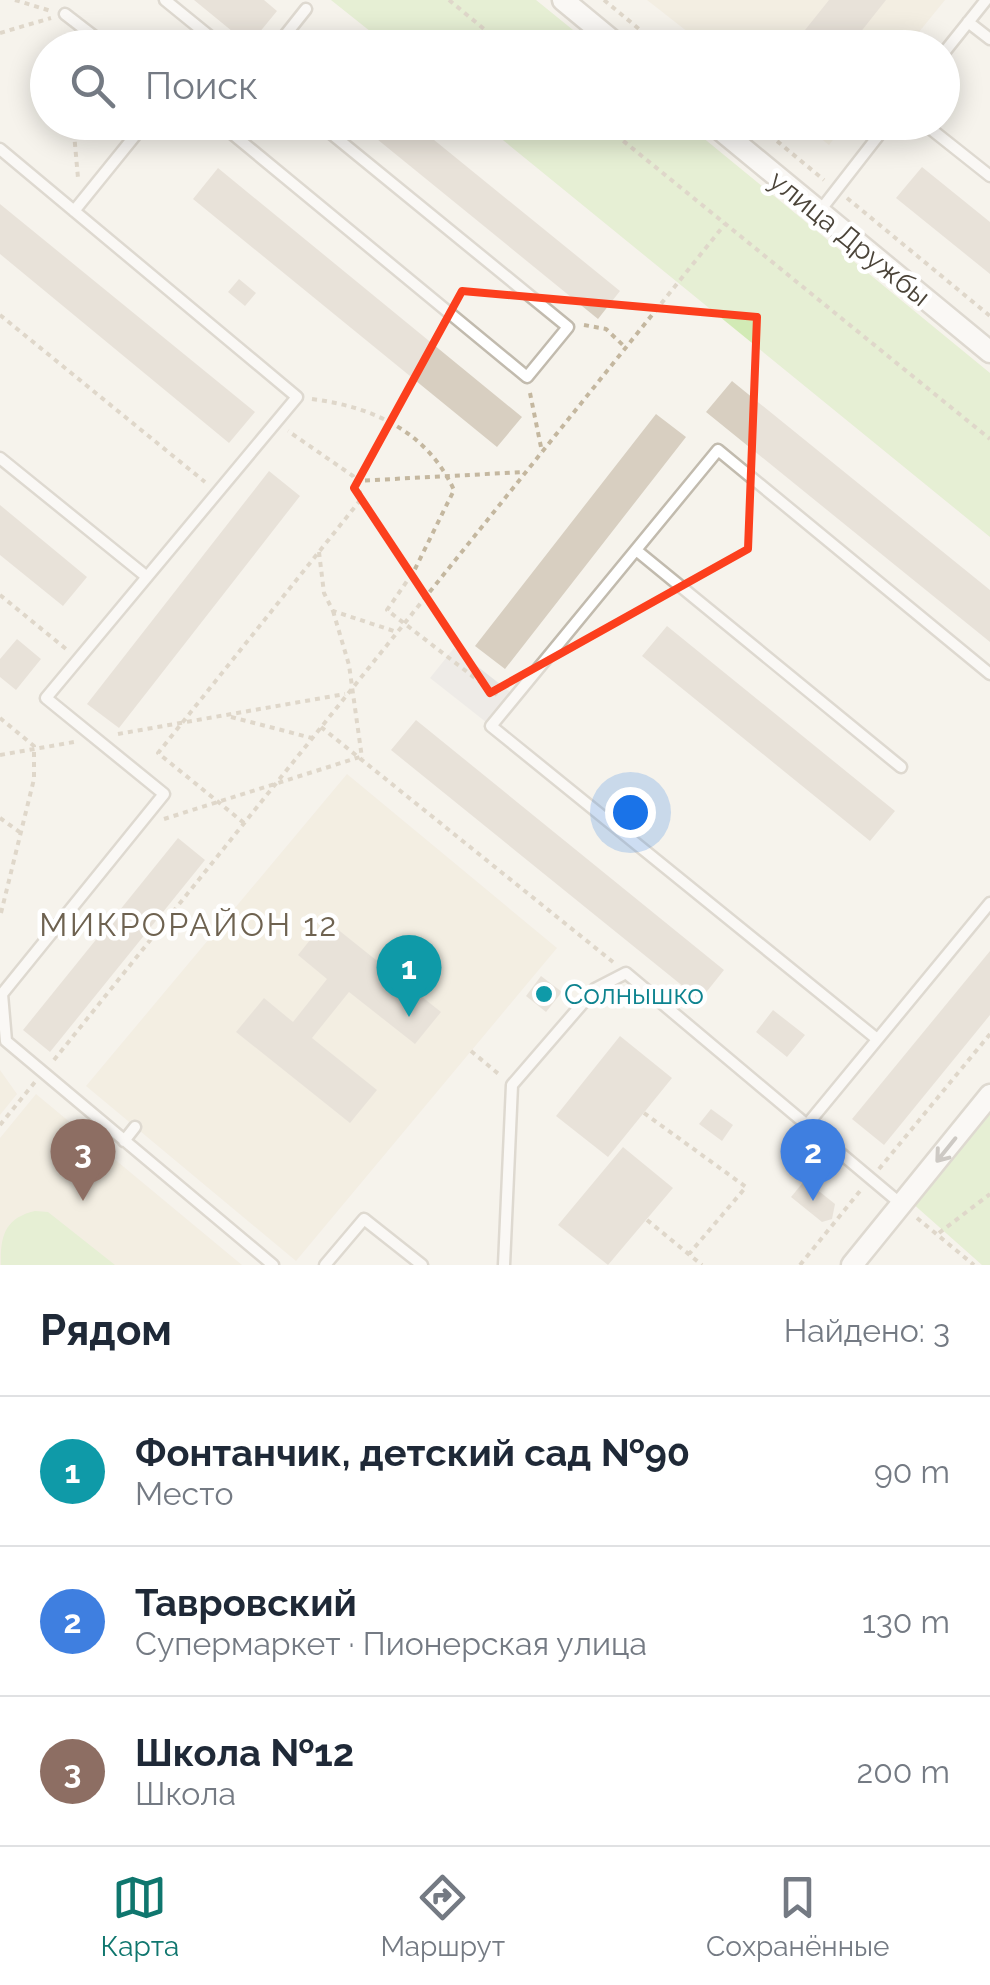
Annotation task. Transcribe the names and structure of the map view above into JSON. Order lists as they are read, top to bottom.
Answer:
{
  "streets": {
    "street": ["улица Дружбы"]
  },
  "districts": ["МИКРОРАЙОН 12"],
  "places": ["Солнышко"],
  "page": {
    "search": "Поиск",
    "pins": ["1", "2", "3"],
    "heading": ["Рядом", "Найдено: 3"],
    "list": [
      {
        "mark": "1",
        "name": "Фонтанчик, детский сад №90",
        "note": "Место",
        "value": "90 m"
      },
      {
        "mark": "2",
        "name": "Тавровский",
        "note": "Супермаркет · Пионерская улица",
        "value": "130 m"
      },
      {
        "mark": "3",
        "name": "Школа №12",
        "note": "Школа",
        "value": "200 m"
      }
    ],
    "nav": ["Карта", "Маршрут", "Сохранённые"]
  }
}
